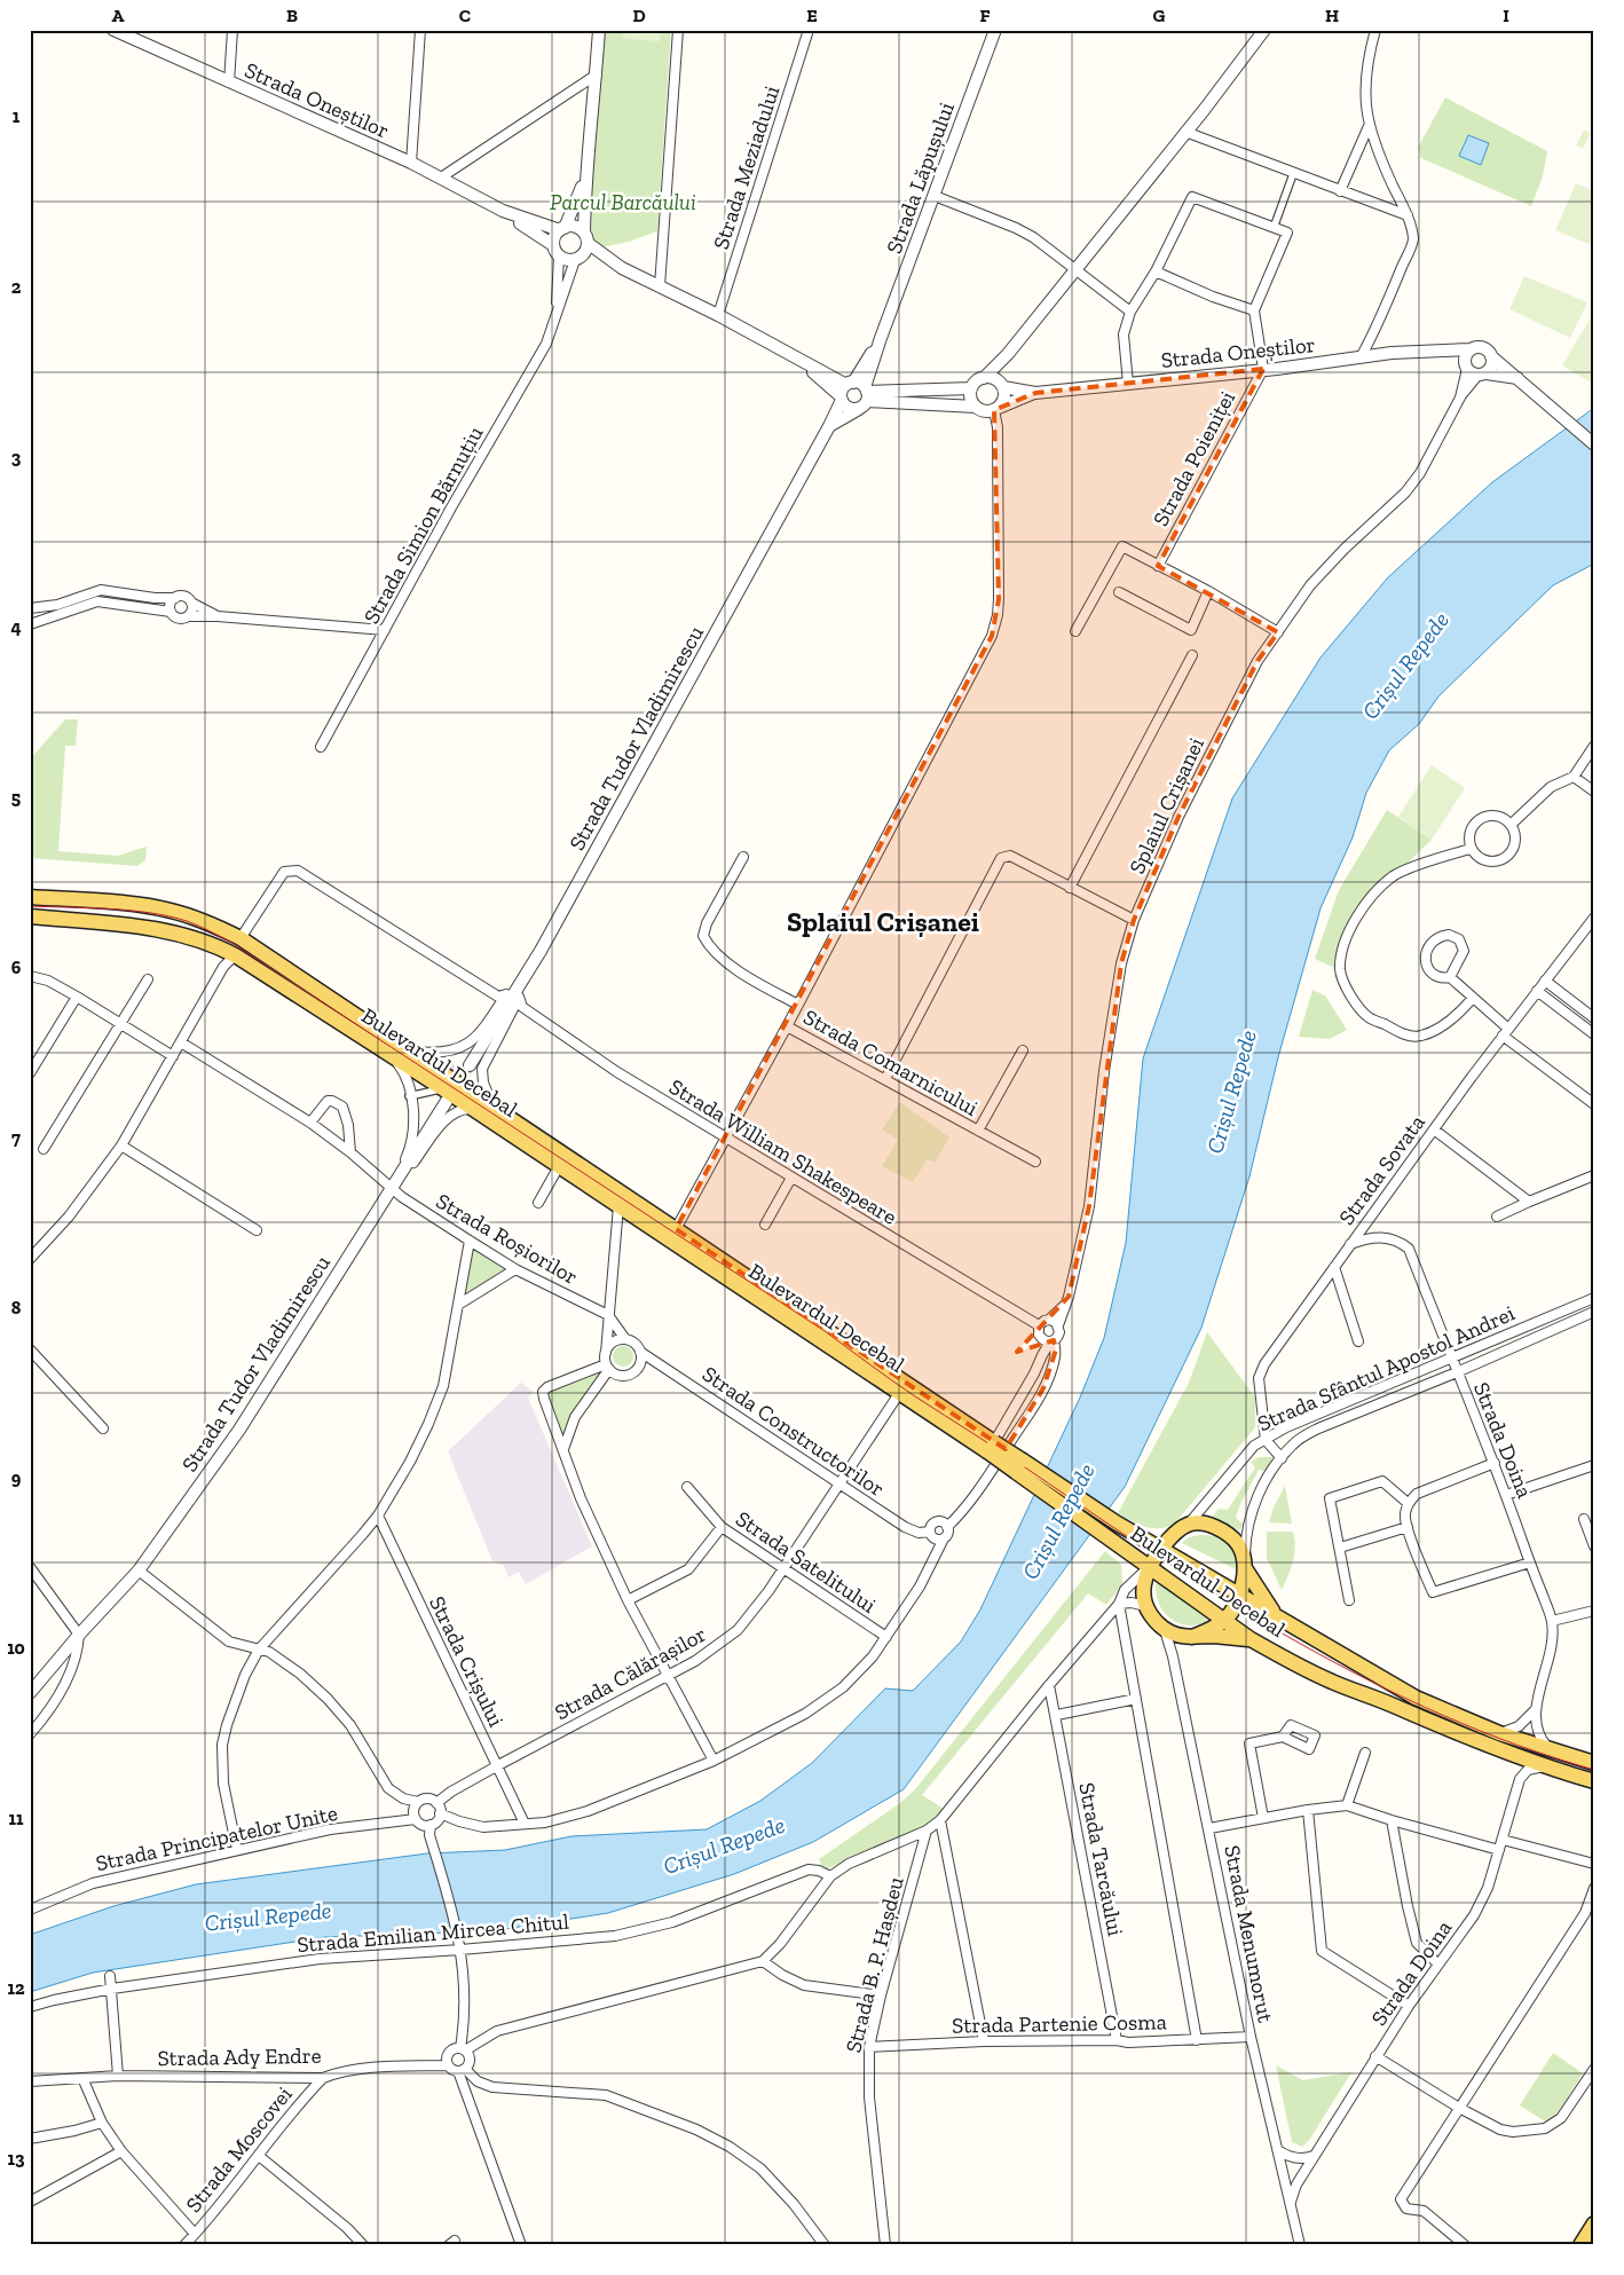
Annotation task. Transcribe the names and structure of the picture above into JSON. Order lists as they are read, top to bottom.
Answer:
{
  "streets": {
    "main road": ["Bulevardul Decebal"],
    "street": [
      "Strada Oneștilor",
      "Strada Meziadului",
      "Strada Lăpușului",
      "Strada Poieniței",
      "Strada Simion Bărnuțiu",
      "Strada Tudor Vladimirescu",
      "Splaiul Crișanei",
      "Strada Comarnicului",
      "Strada William Shakespeare",
      "Strada Sovata",
      "Strada Roșiorilor",
      "Strada Sfântul Apostol Andrei",
      "Strada Constructorilor",
      "Strada Doina",
      "Strada Satelitului",
      "Strada Crișului",
      "Strada Călărașilor",
      "Strada Principatelor Unite",
      "Strada Tarcăului",
      "Strada Emilian Mircea Chitul",
      "Strada Menumorut",
      "Strada B. P. Hașdeu",
      "Strada Partenie Cosma",
      "Strada Ady Endre",
      "Strada Moscovei"
    ]
  },
  "crossings": [
    ["Strada Oneștilor", "Strada Poieniței"],
    ["Strada Oneștilor", "Strada Simion Bărnuțiu"],
    ["Strada Oneștilor", "Splaiul Crișanei"],
    ["Strada Lăpușului", "Strada Tudor Vladimirescu"],
    ["Strada Tudor Vladimirescu", "Strada Roșiorilor"],
    ["Splaiul Crișanei", "Bulevardul Decebal"],
    ["Splaiul Crișanei", "Strada William Shakespeare"],
    ["Bulevardul Decebal", "Strada Doina"],
    ["Bulevardul Decebal", "Strada Călărașilor"],
    ["Strada Sovata", "Strada Sfântul Apostol Andrei"],
    ["Strada Sovata", "Strada Doina"],
    ["Strada Sfântul Apostol Andrei", "Strada Doina"],
    ["Strada Constructorilor", "Strada Călărașilor"],
    ["Strada Doina", "Strada Menumorut"],
    ["Strada Satelitului", "Strada Călărașilor"],
    ["Strada Crișului", "Strada Călărașilor"],
    ["Strada Călărașilor", "Strada Principatelor Unite"],
    ["Strada Tarcăului", "Strada Partenie Cosma"],
    ["Strada Menumorut", "Strada Partenie Cosma"],
    ["Strada B. P. Hașdeu", "Strada Partenie Cosma"],
    ["Strada Ady Endre", "Strada Moscovei"]
  ],
  "districts": ["Splaiul Crișanei"],
  "water": ["Crișul Repede"],
  "parks": ["Parcul Barcăului"],
  "grid": {
    "columns": [
      "A",
      "B",
      "C",
      "D",
      "E",
      "F",
      "G",
      "H",
      "I"
    ],
    "rows": [
      "1",
      "2",
      "3",
      "4",
      "5",
      "6",
      "7",
      "8",
      "9",
      "10",
      "11",
      "12",
      "13"
    ]
  }
}
